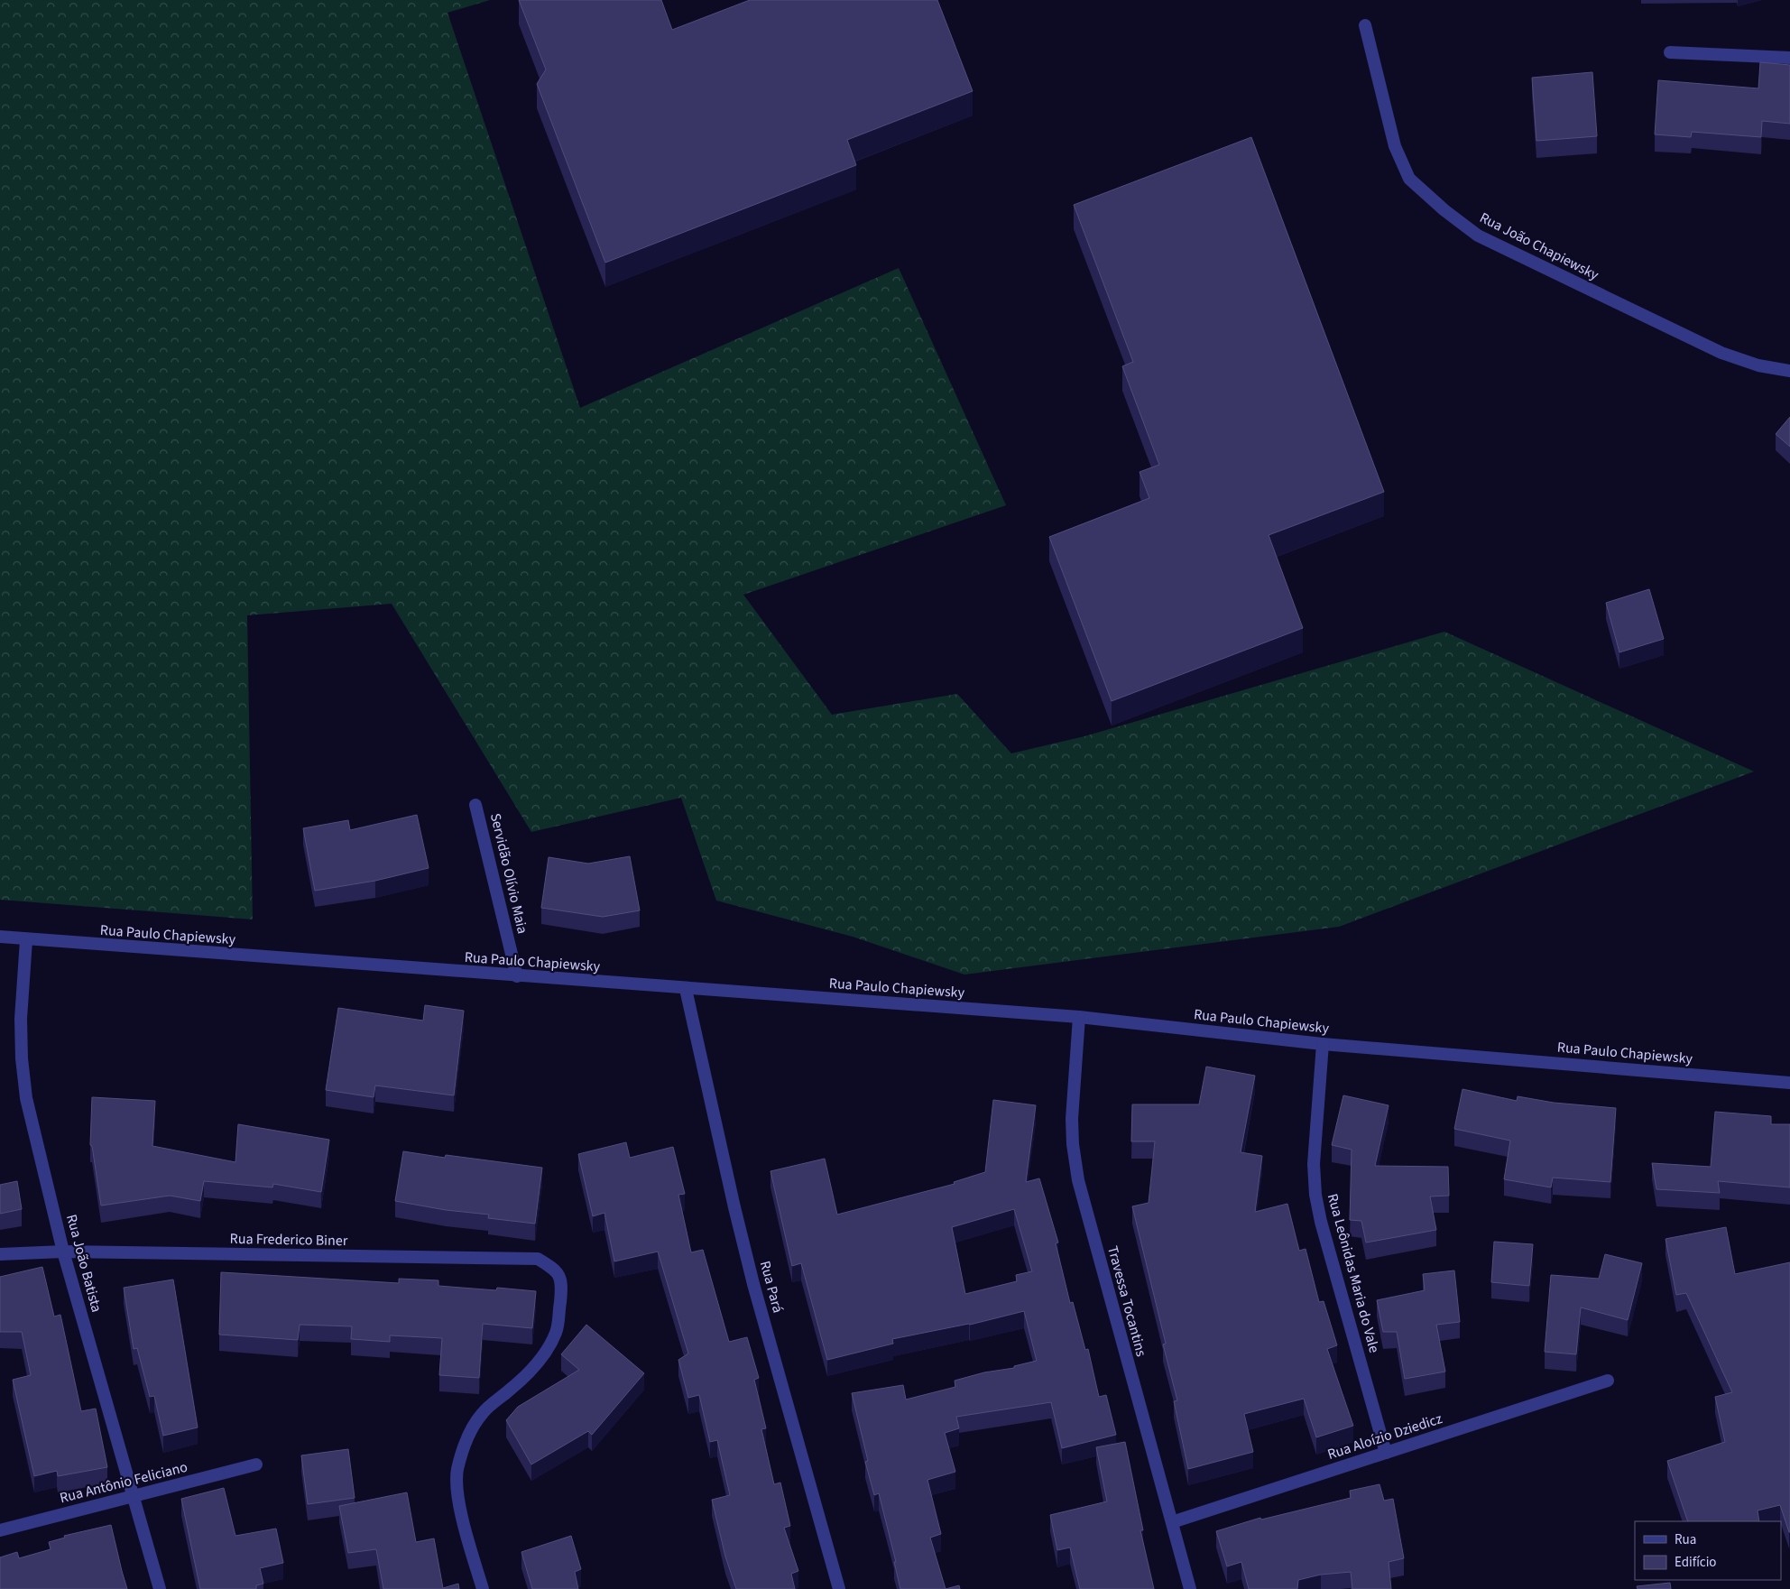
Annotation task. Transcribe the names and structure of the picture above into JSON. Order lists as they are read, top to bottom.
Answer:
{
  "streets": {
    "street": [
      "Rua João Chapiewsky",
      "Servidão Olívio Maia",
      "Rua Paulo Chapiewsky",
      "Rua Frederico Biner",
      "Rua João Batista",
      "Rua Leônidas Maria do Vale",
      "Rua Pará",
      "Travessa Tocantins",
      "Rua Aloízio Dziedicz",
      "Rua Antônio Feliciano"
    ]
  },
  "crossings": [
    ["Servidão Olívio Maia", "Rua Paulo Chapiewsky"],
    ["Rua Paulo Chapiewsky", "Rua João Batista"],
    ["Rua Paulo Chapiewsky", "Rua Leônidas Maria do Vale"],
    ["Rua Paulo Chapiewsky", "Rua Pará"],
    ["Rua Paulo Chapiewsky", "Travessa Tocantins"],
    ["Rua Frederico Biner", "Rua João Batista"],
    ["Rua João Batista", "Rua Antônio Feliciano"],
    ["Rua Leônidas Maria do Vale", "Rua Aloízio Dziedicz"],
    ["Travessa Tocantins", "Rua Aloízio Dziedicz"]
  ],
  "legend": ["Rua", "Edifício"]
}
